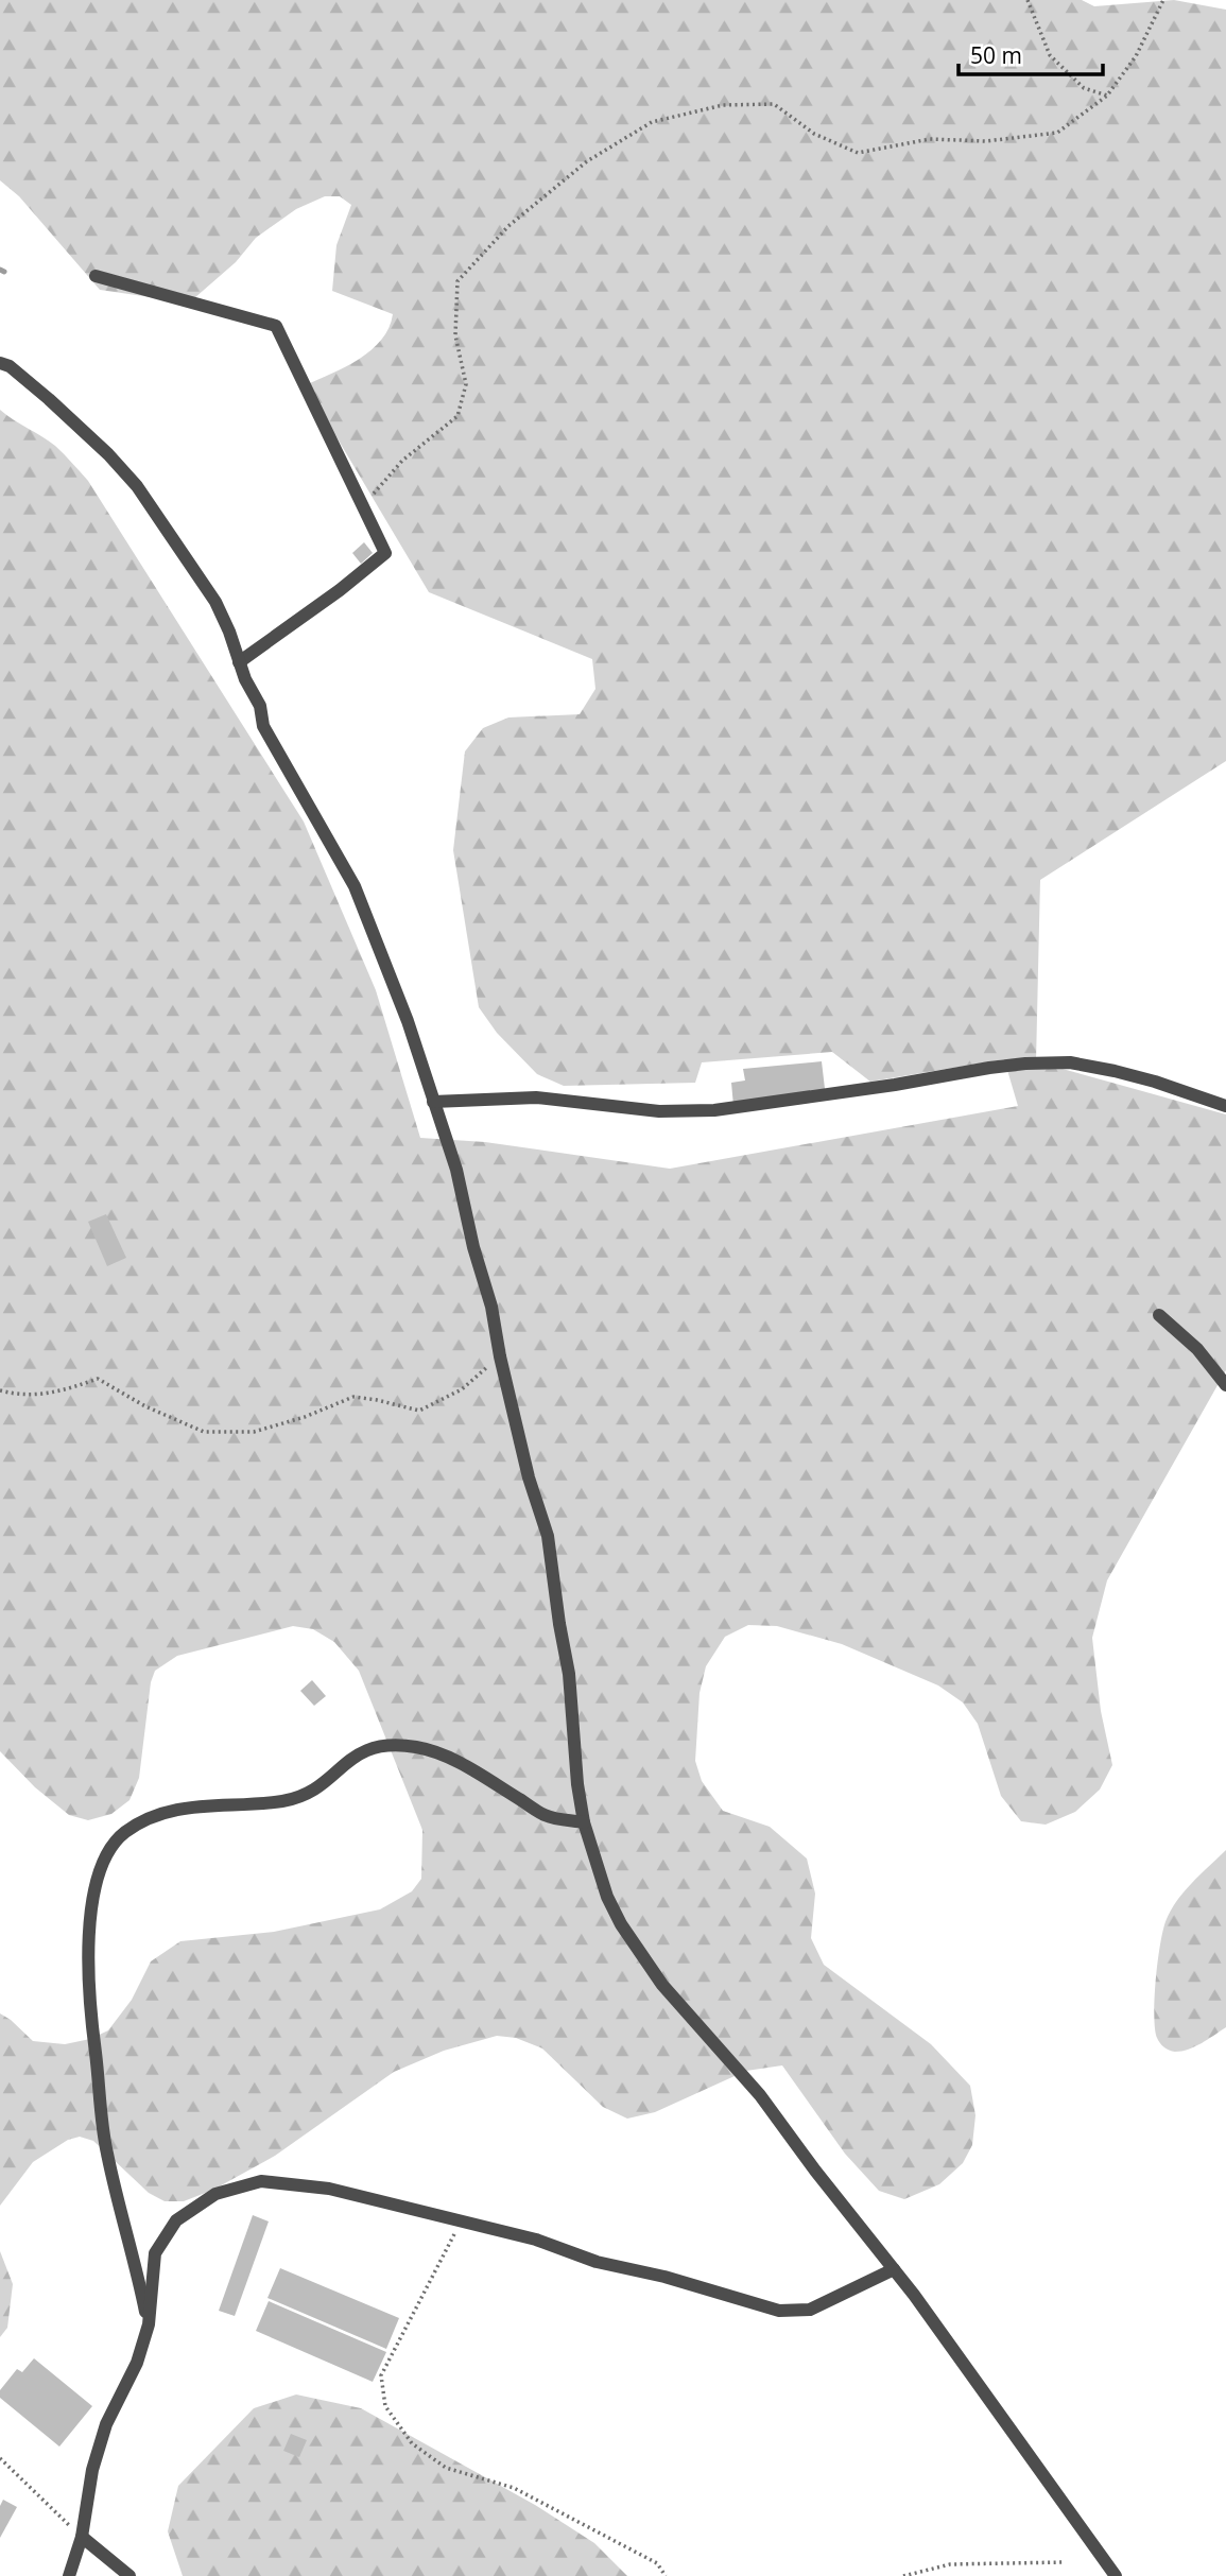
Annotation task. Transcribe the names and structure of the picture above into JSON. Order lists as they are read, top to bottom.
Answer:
{
  "scale_bar": "50 m"
}
